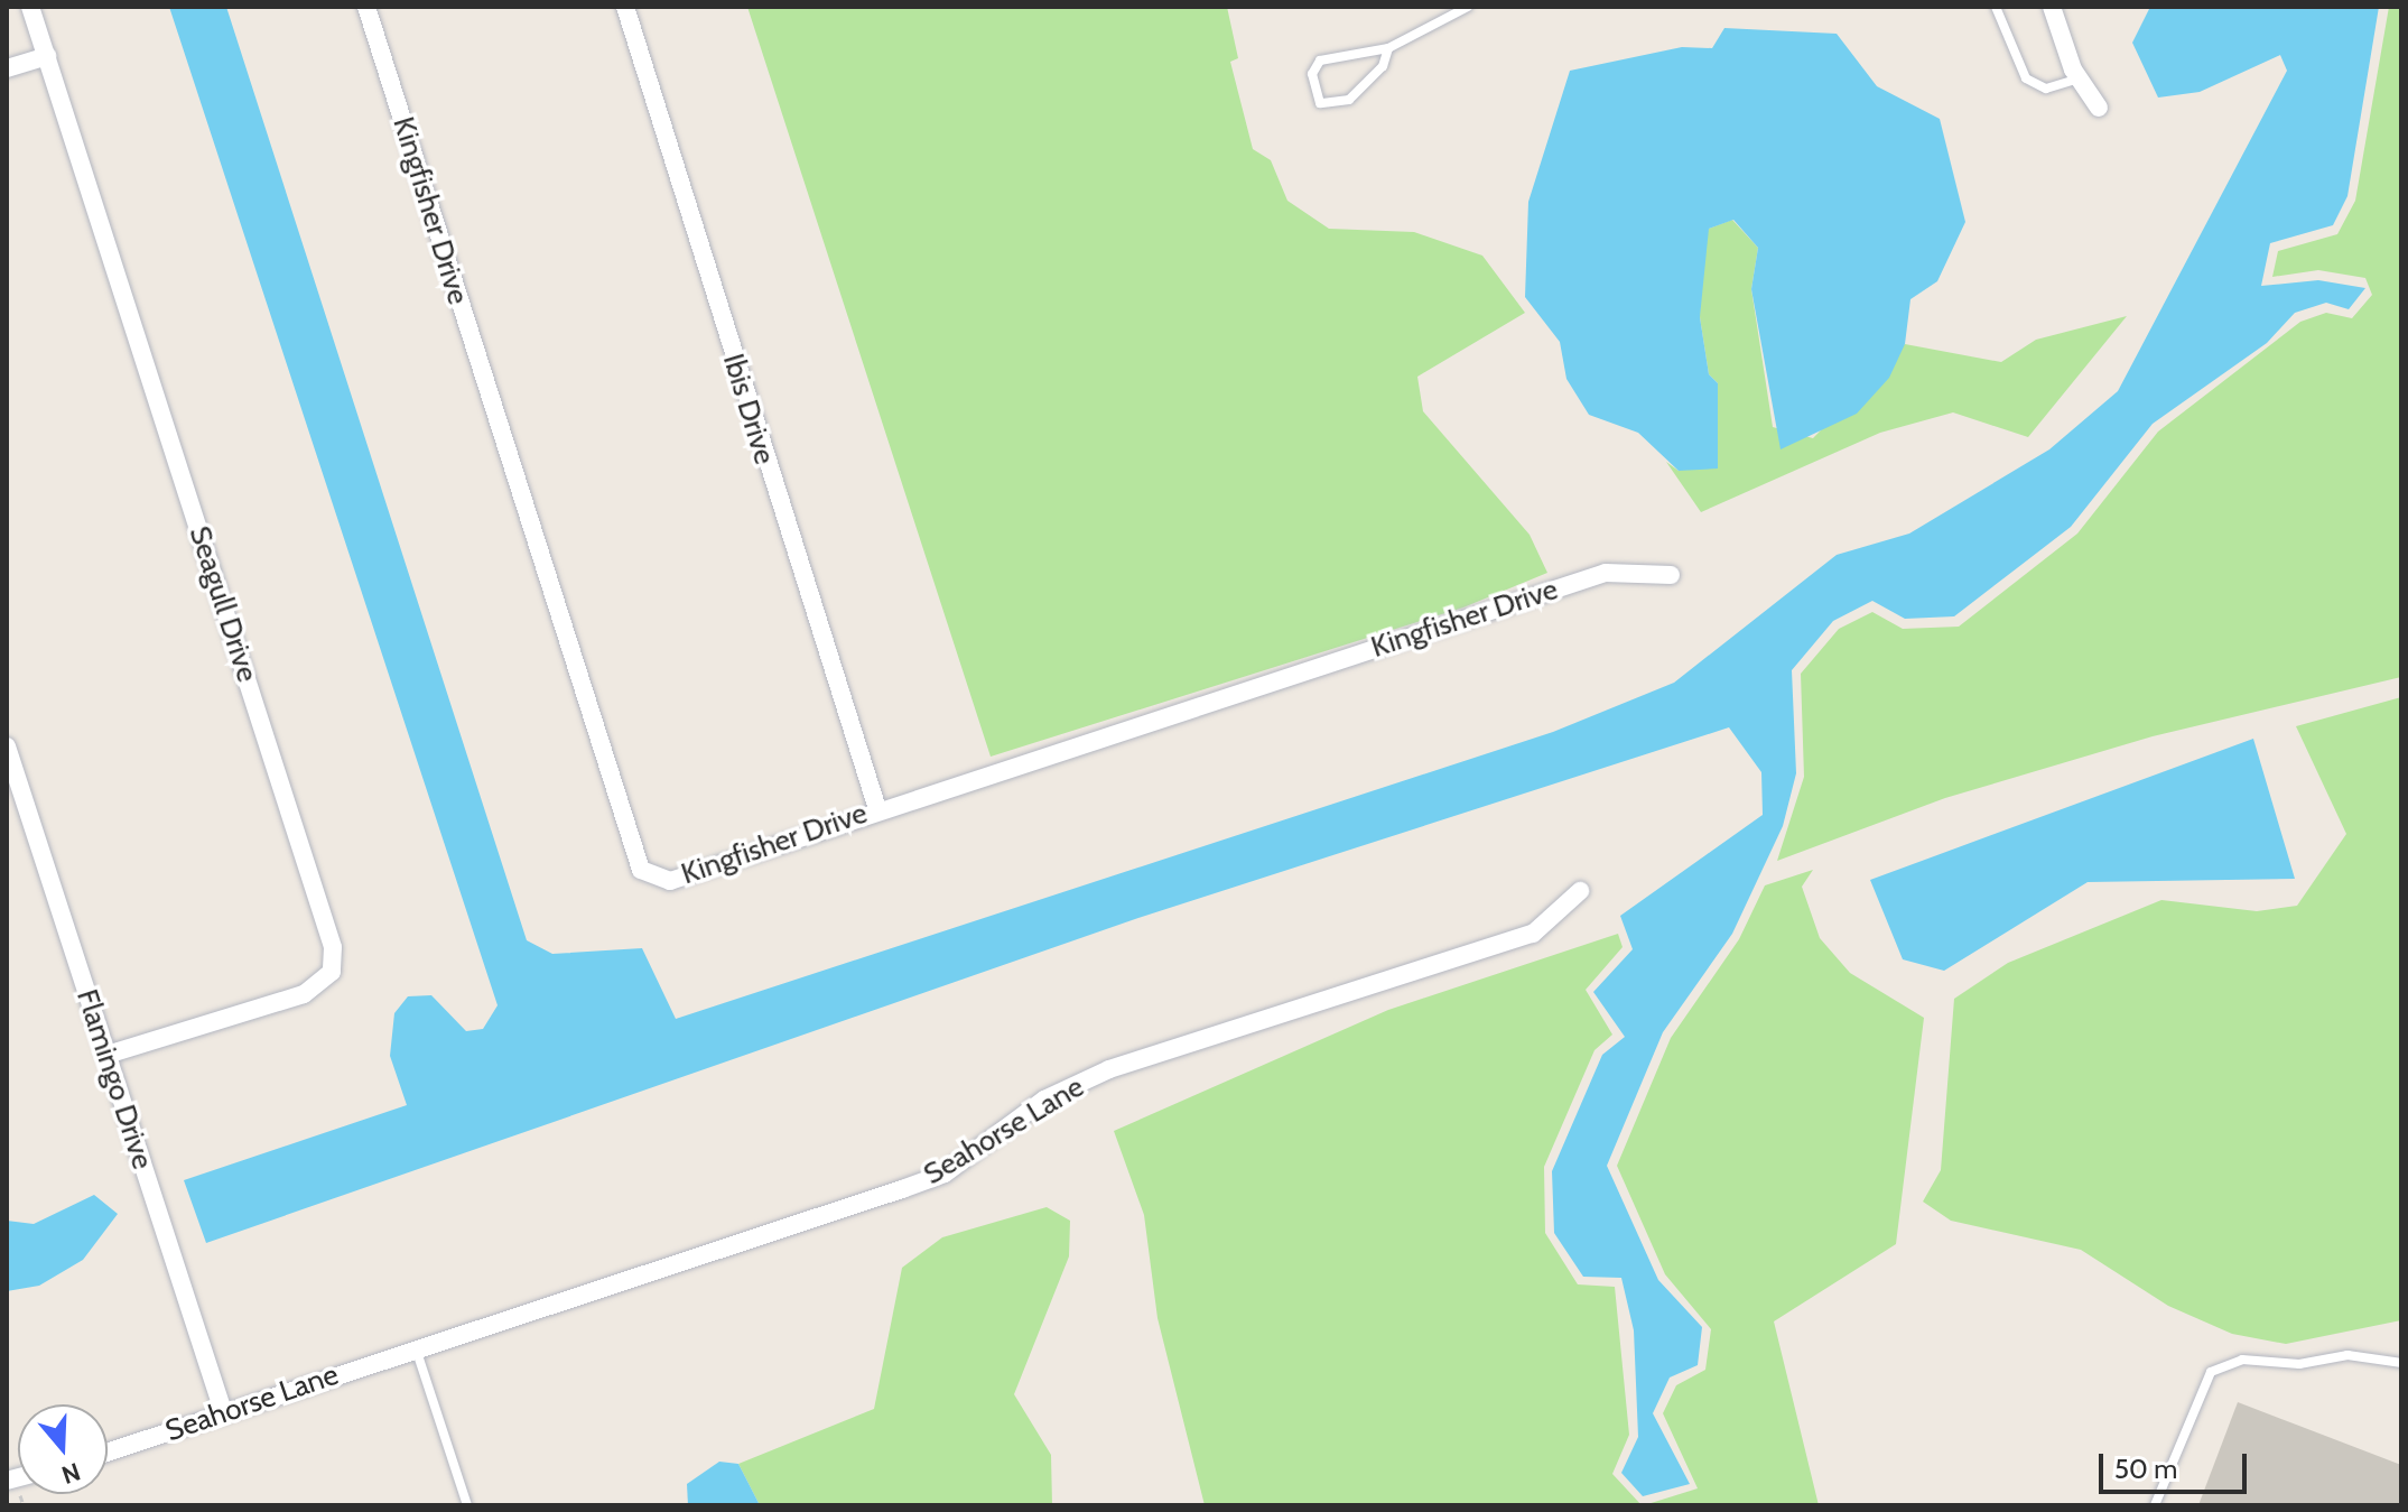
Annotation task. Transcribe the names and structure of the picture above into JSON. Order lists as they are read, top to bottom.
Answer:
{
  "streets": {
    "street": [
      "Kingfisher Drive",
      "Ibis Drive",
      "Seagull Drive",
      "Flamingo Drive",
      "Seahorse Lane"
    ]
  },
  "crossings": [
    ["Kingfisher Drive", "Ibis Drive"],
    ["Seagull Drive", "Flamingo Drive"],
    ["Flamingo Drive", "Seahorse Lane"]
  ],
  "scale_bar": "50 m",
  "north": "bottom"
}
